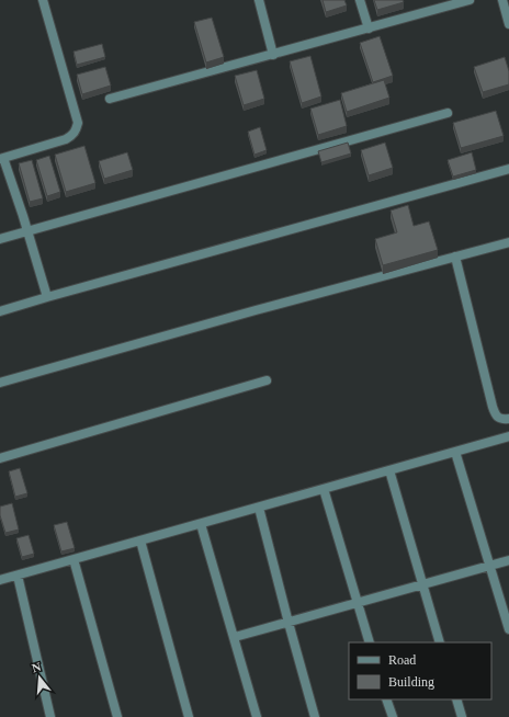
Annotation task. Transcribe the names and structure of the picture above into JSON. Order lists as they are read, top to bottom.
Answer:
{
  "legend": ["Road", "Building"],
  "north": "top"
}
